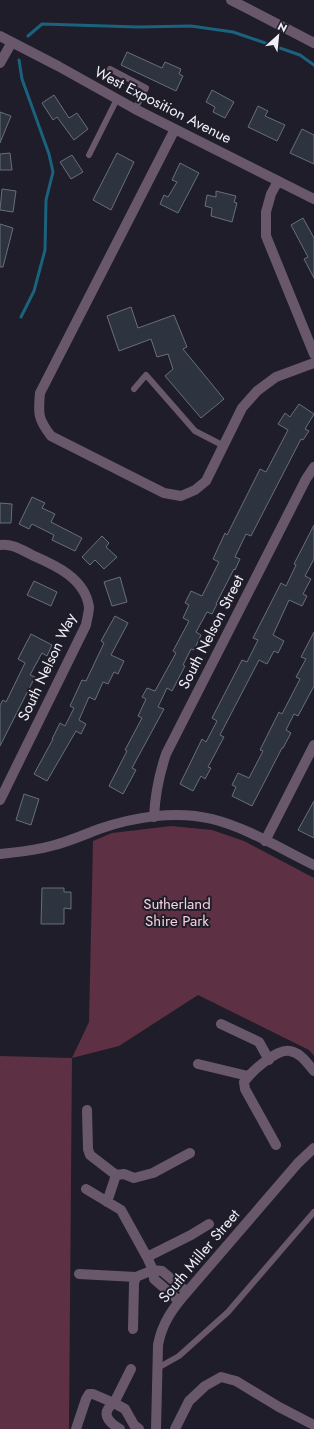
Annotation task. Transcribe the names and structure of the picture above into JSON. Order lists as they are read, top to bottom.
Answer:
{
  "streets": {
    "street": [
      "West Exposition Avenue",
      "South Nelson Street",
      "South Nelson Way",
      "South Miller Street"
    ]
  },
  "parks": ["Sutherland Shire Park"],
  "north": "top right"
}
